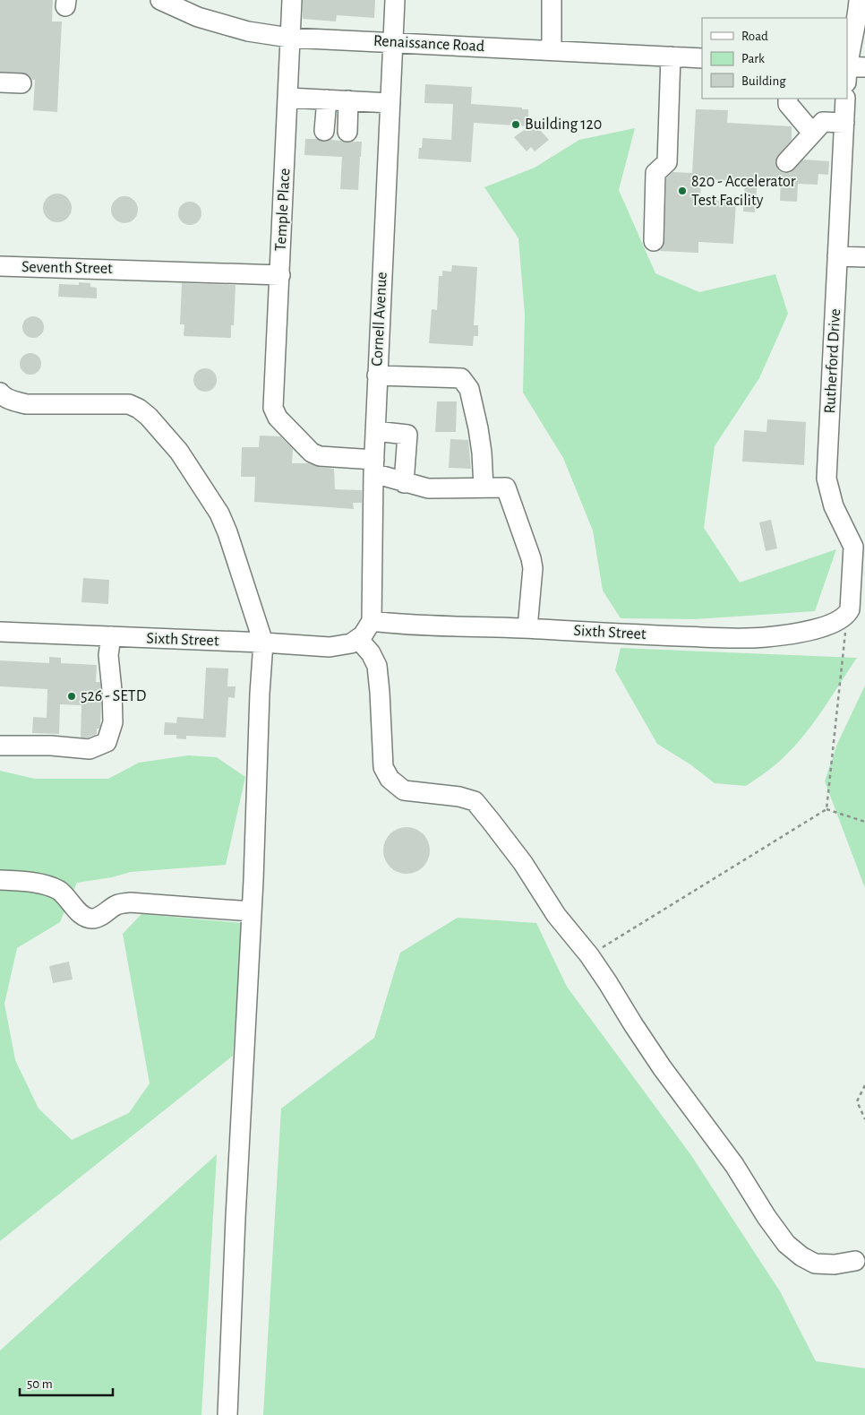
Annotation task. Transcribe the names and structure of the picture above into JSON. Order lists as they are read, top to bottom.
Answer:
{
  "streets": {
    "street": [
      "Renaissance Road",
      "Temple Place",
      "Seventh Street",
      "Cornell Avenue",
      "Rutherford Drive",
      "Sixth Street"
    ]
  },
  "crossings": [
    ["Renaissance Road", "Temple Place"],
    ["Renaissance Road", "Cornell Avenue"],
    ["Temple Place", "Seventh Street"],
    ["Temple Place", "Cornell Avenue"],
    ["Cornell Avenue", "Sixth Street"],
    ["Rutherford Drive", "Sixth Street"]
  ],
  "places": ["Building 120", "820 - Accelerator Test Facility", "526 - SETD"],
  "legend": ["Road", "Park", "Building"],
  "scale_bar": "50 m"
}
